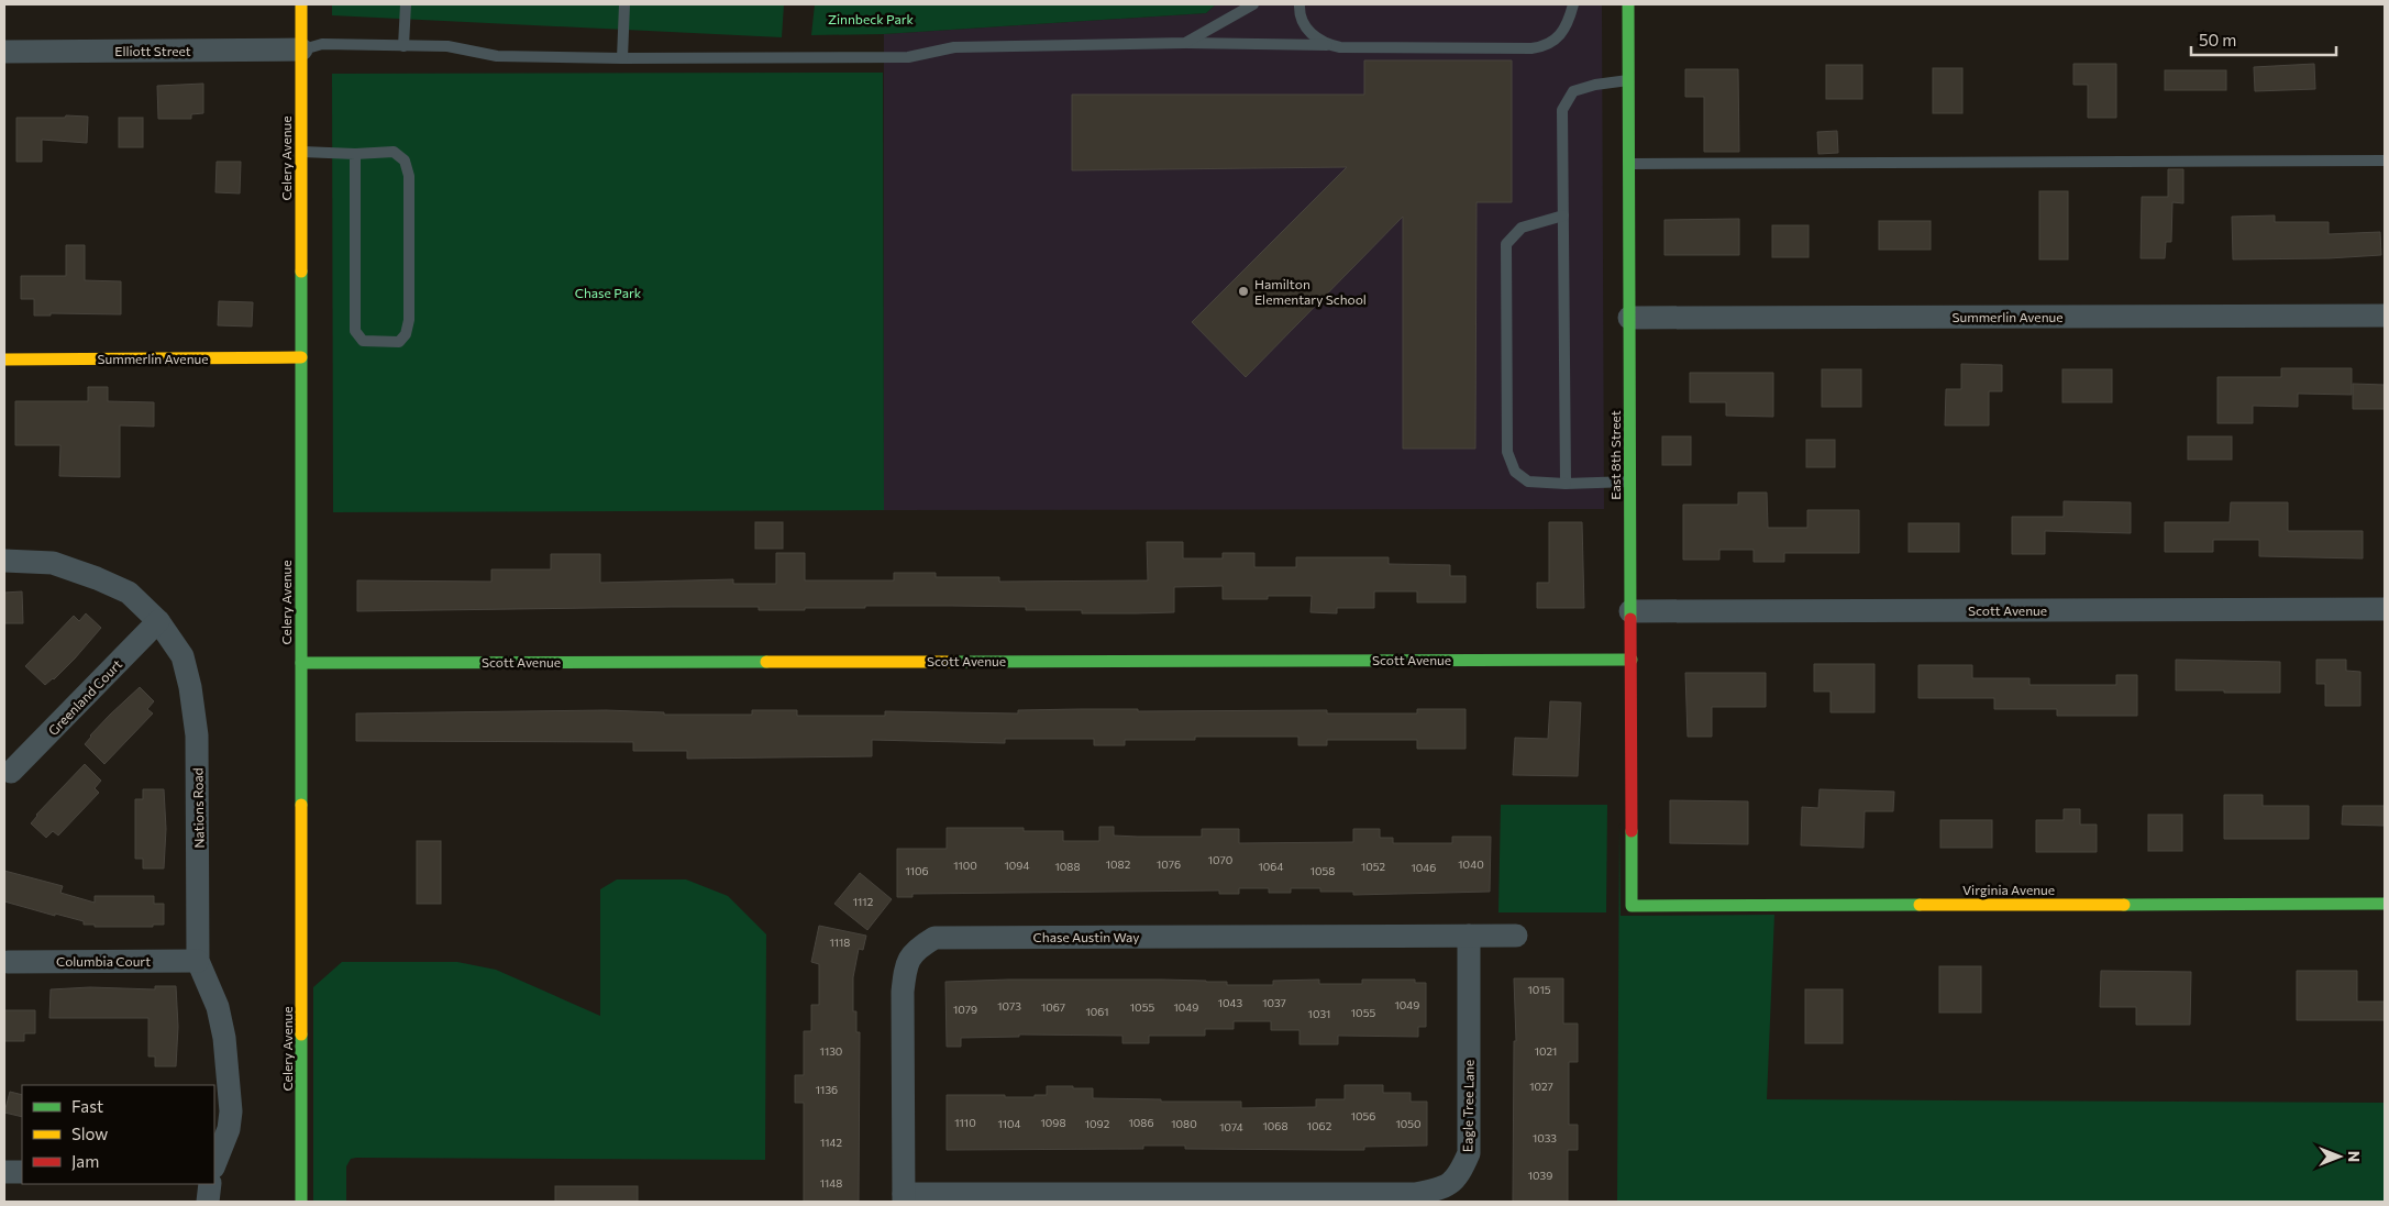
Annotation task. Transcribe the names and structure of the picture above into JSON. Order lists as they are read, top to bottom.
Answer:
{
  "streets": {
    "street": [
      "Elliott Street",
      "Celery Avenue",
      "Summerlin Avenue",
      "East 8th Street",
      "Scott Avenue",
      "Greenland Court",
      "Nations Road",
      "Virginia Avenue",
      "Chase Austin Way",
      "Columbia Court",
      "Eagle Tree Lane"
    ]
  },
  "crossings": [
    ["Elliott Street", "Celery Avenue"],
    ["Celery Avenue", "Summerlin Avenue"],
    ["Celery Avenue", "Scott Avenue"],
    ["Summerlin Avenue", "East 8th Street"],
    ["East 8th Street", "Scott Avenue"],
    ["East 8th Street", "Virginia Avenue"],
    ["Greenland Court", "Nations Road"],
    ["Nations Road", "Columbia Court"],
    ["Chase Austin Way", "Eagle Tree Lane"]
  ],
  "parks": ["Zinnbeck Park", "Chase Park"],
  "places": ["Hamilton Elementary School"],
  "house_numbers": [
    "1070",
    "1082",
    "1076",
    "1040",
    "1100",
    "1094",
    "1088",
    "1064",
    "1052",
    "1046",
    "1106",
    "1058",
    "1112",
    "1118",
    "1015",
    "1043",
    "1037",
    "1049",
    "1073",
    "1067",
    "1055",
    "1049",
    "1079",
    "1061",
    "1055",
    "1031",
    "1130",
    "1021",
    "1027",
    "1136",
    "1056",
    "1110",
    "1098",
    "1086",
    "1104",
    "1092",
    "1080",
    "1050",
    "1068",
    "1062",
    "1074",
    "1033",
    "1142",
    "1039",
    "1148"
  ],
  "legend": ["Fast", "Slow", "Jam"],
  "scale_bar": "50 m",
  "north": "right"
}
